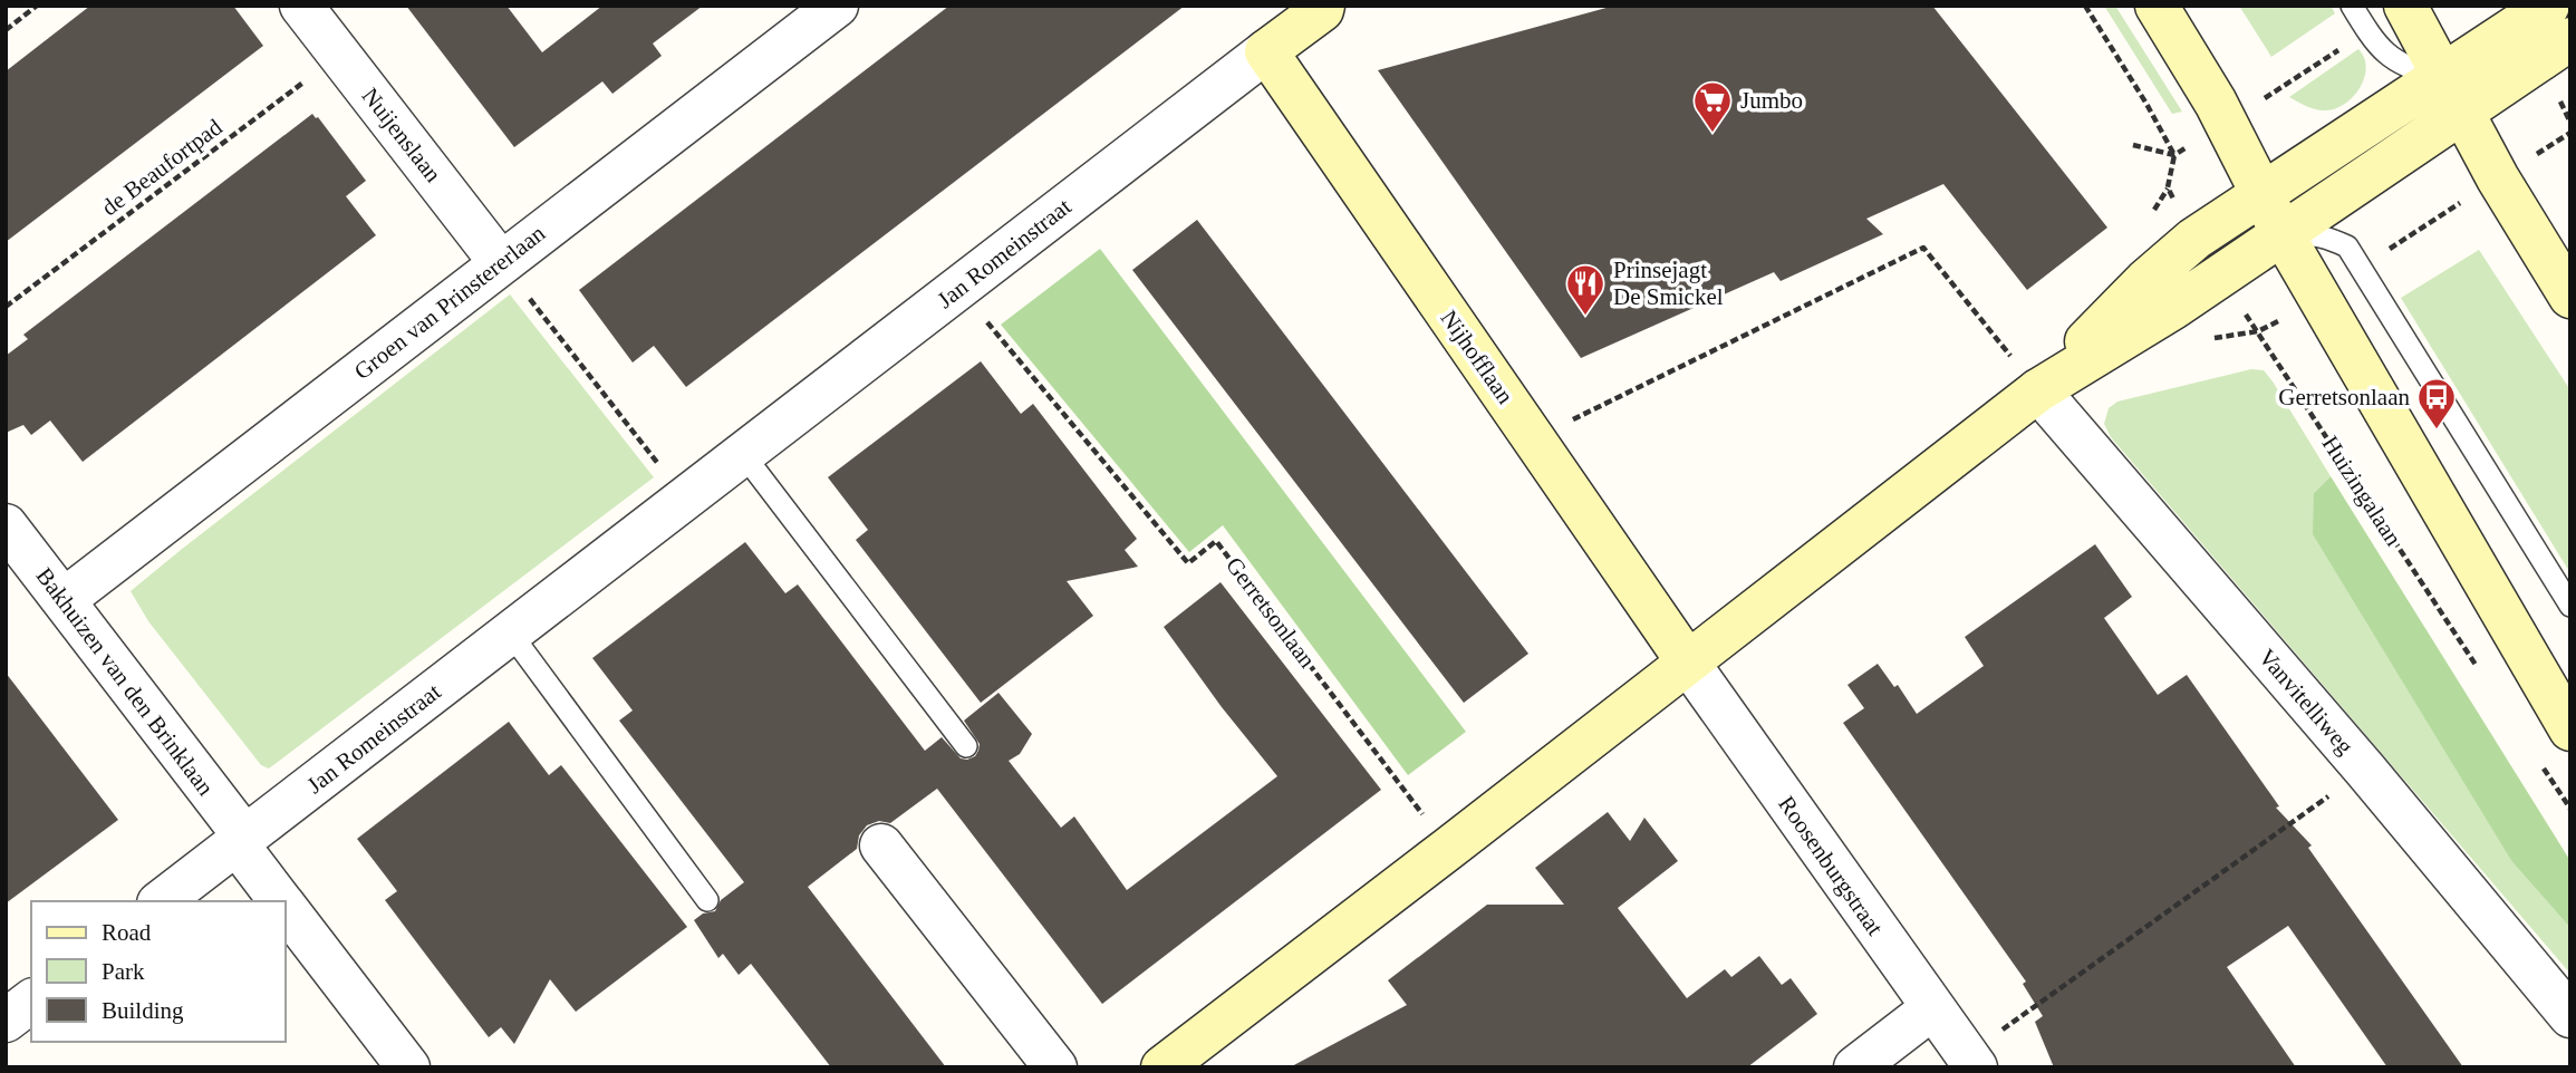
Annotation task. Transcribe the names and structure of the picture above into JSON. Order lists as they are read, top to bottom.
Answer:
{
  "streets": {
    "street": [
      "Nuijenslaan",
      "Jan Romeinstraat",
      "Groen van Prinstererlaan",
      "Nijhofflaan",
      "Bakhuizen van den Brinklaan",
      "Vanvitelliweg",
      "Roosenburgstraat"
    ],
    "path": ["de Beaufortpad", "Huizingalaan", "Gerretsonlaan"]
  },
  "crossings": [
    ["Nuijenslaan", "de Beaufortpad"],
    ["Nuijenslaan", "Groen van Prinstererlaan"],
    ["Jan Romeinstraat", "Nijhofflaan"],
    ["Jan Romeinstraat", "Gerretsonlaan"],
    ["Jan Romeinstraat", "Bakhuizen van den Brinklaan"],
    ["Groen van Prinstererlaan", "Bakhuizen van den Brinklaan"],
    ["Nijhofflaan", "Roosenburgstraat"]
  ],
  "places": {
    "supermarket": ["Jumbo"],
    "restaurant": ["Prinsejagt De Smickel"],
    "bus stop": ["Gerretsonlaan"]
  },
  "legend": ["Road", "Park", "Building"]
}
